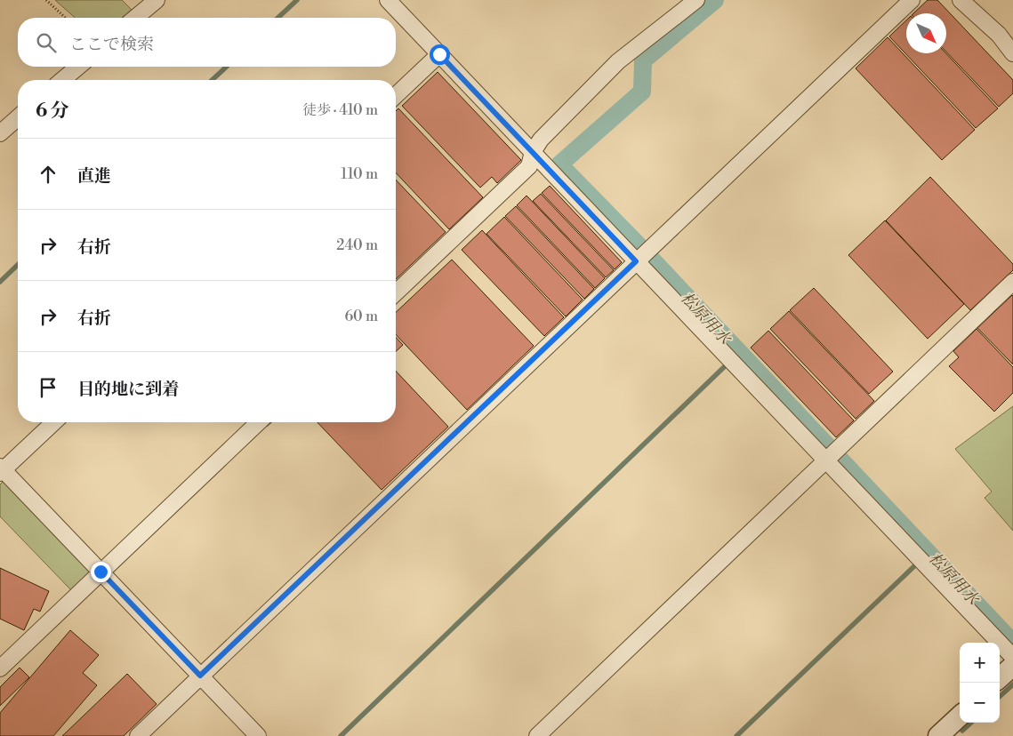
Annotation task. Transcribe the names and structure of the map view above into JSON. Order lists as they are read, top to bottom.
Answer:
{
  "water": ["松原用水"],
  "north": "bottom right",
  "page": {
    "search": "ここで検索",
    "heading": ["6 分", "徒歩 · 410 m"],
    "list": [
      ["直進", "110 m"],
      ["右折", "240 m"],
      ["右折", "60 m"],
      "目的地に到着"
    ],
    "map_buttons": ["+", "−"]
  }
}
